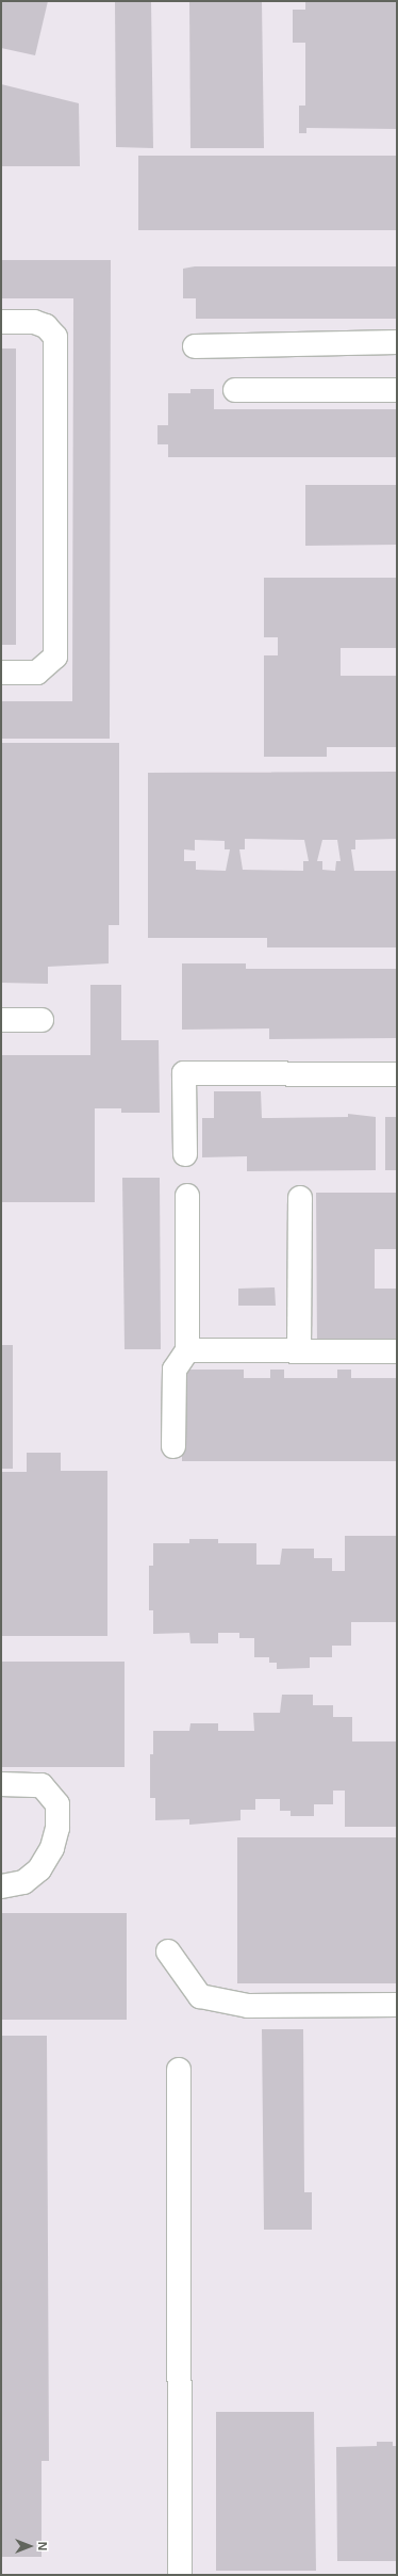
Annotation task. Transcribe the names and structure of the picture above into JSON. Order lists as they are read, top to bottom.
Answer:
{
  "north": "right"
}
